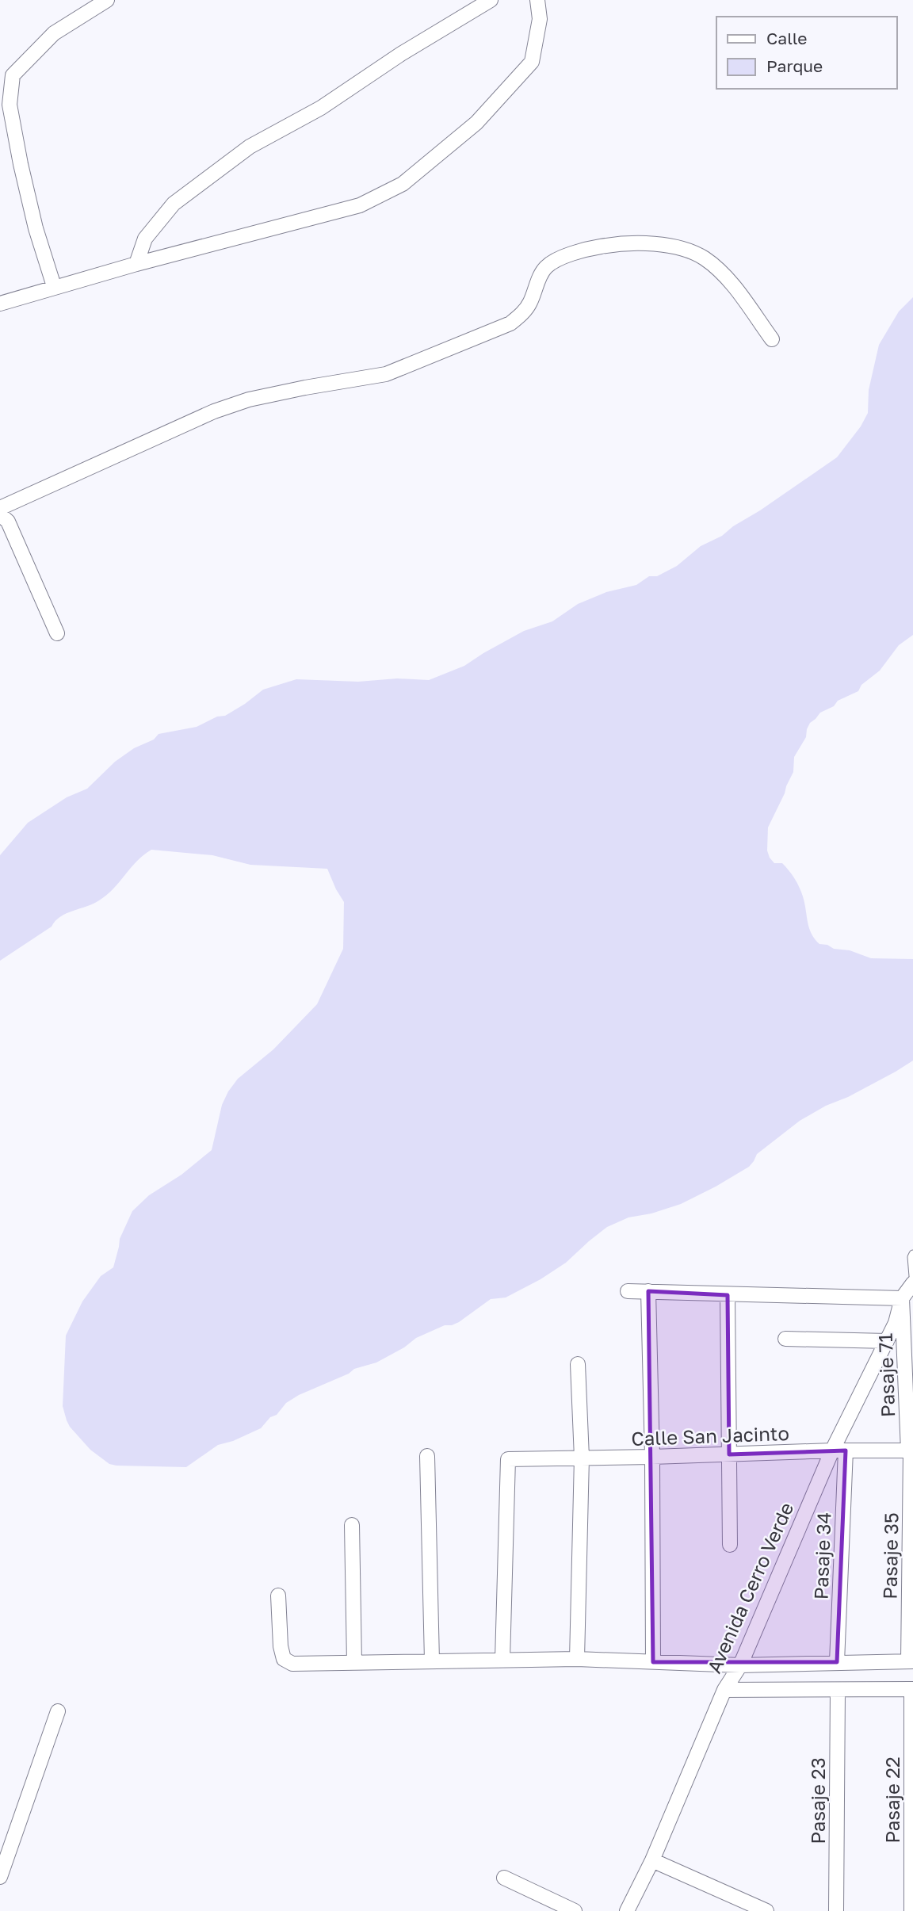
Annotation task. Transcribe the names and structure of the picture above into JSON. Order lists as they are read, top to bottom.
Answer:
{
  "streets": {
    "street": [
      "Pasaje 71",
      "Calle San Jacinto",
      "Pasaje 34",
      "Pasaje 35",
      "Avenida Cerro Verde",
      "Pasaje 22",
      "Pasaje 23"
    ]
  },
  "crossings": [
    ["Pasaje 71", "Calle San Jacinto"],
    ["Pasaje 71", "Pasaje 35"],
    ["Pasaje 71", "Avenida Cerro Verde"],
    ["Calle San Jacinto", "Pasaje 34"],
    ["Calle San Jacinto", "Pasaje 35"],
    ["Calle San Jacinto", "Avenida Cerro Verde"],
    ["Pasaje 34", "Avenida Cerro Verde"]
  ],
  "legend": ["Calle", "Parque"]
}
